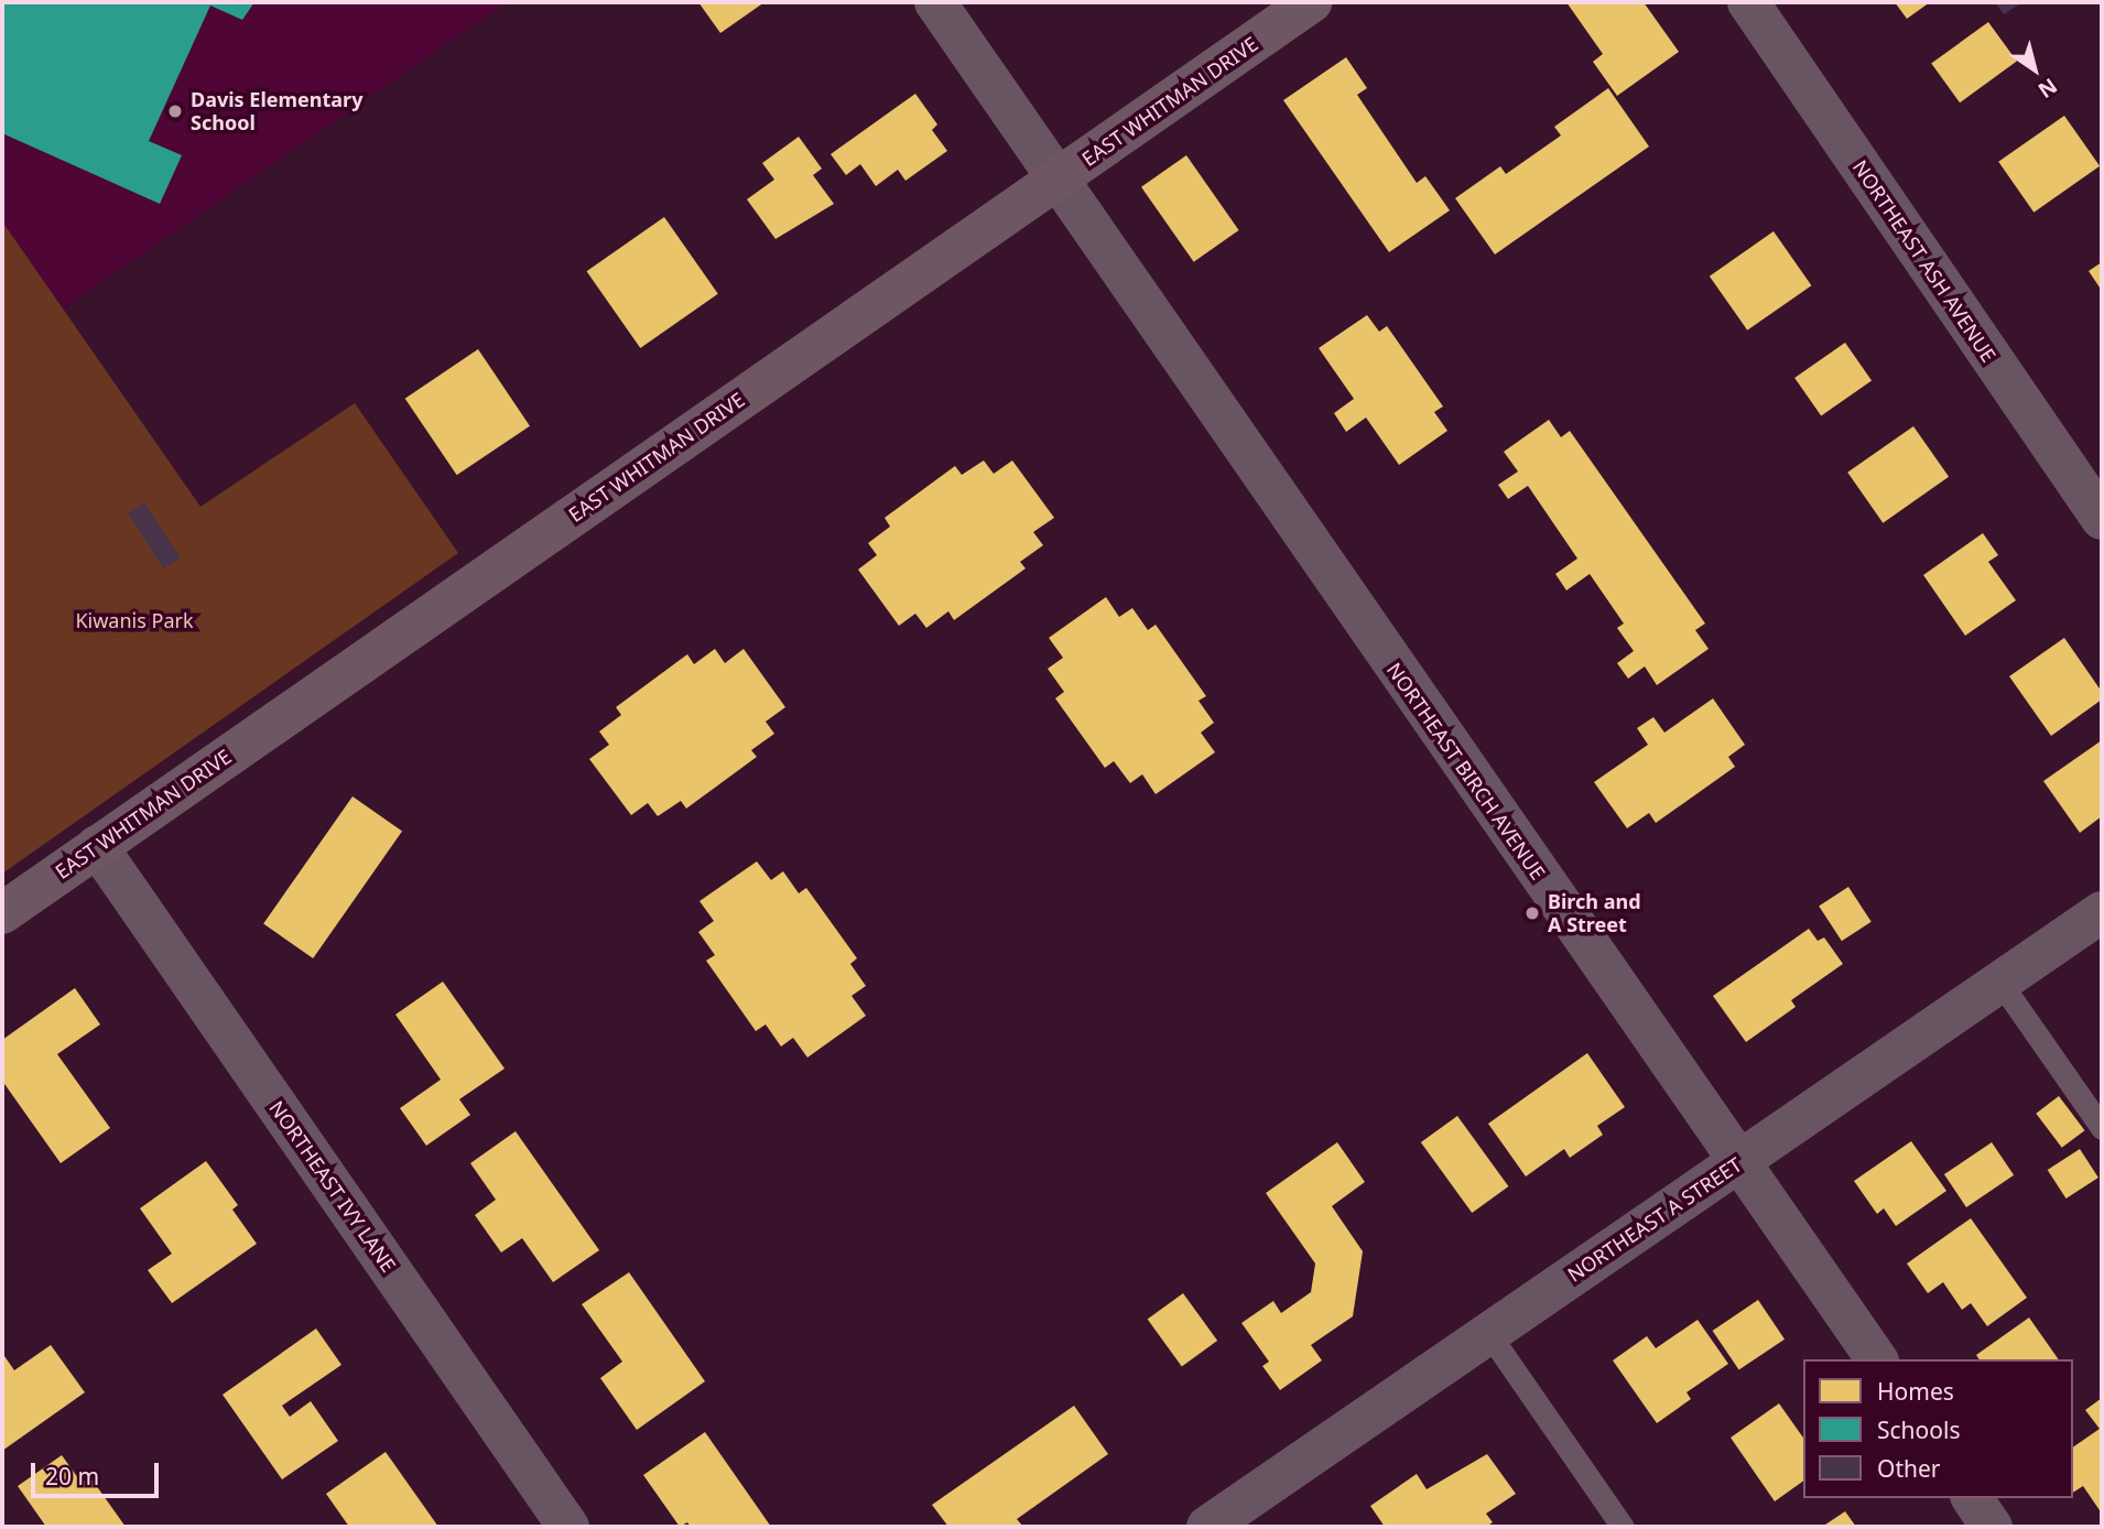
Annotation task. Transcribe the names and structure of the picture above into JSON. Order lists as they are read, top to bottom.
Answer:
{
  "streets": {
    "main road": ["EAST WHITMAN DRIVE"],
    "street": [
      "NORTHEAST ASH AVENUE",
      "NORTHEAST BIRCH AVENUE",
      "NORTHEAST IVY LANE",
      "NORTHEAST A STREET"
    ]
  },
  "crossings": [
    ["EAST WHITMAN DRIVE", "NORTHEAST BIRCH AVENUE"],
    ["EAST WHITMAN DRIVE", "NORTHEAST IVY LANE"],
    ["NORTHEAST BIRCH AVENUE", "NORTHEAST A STREET"]
  ],
  "parks": ["Kiwanis Park"],
  "places": ["Davis Elementary School", "Birch and A Street"],
  "legend": ["Homes", "Schools", "Other"],
  "scale_bar": "20 m",
  "north": "bottom right"
}
